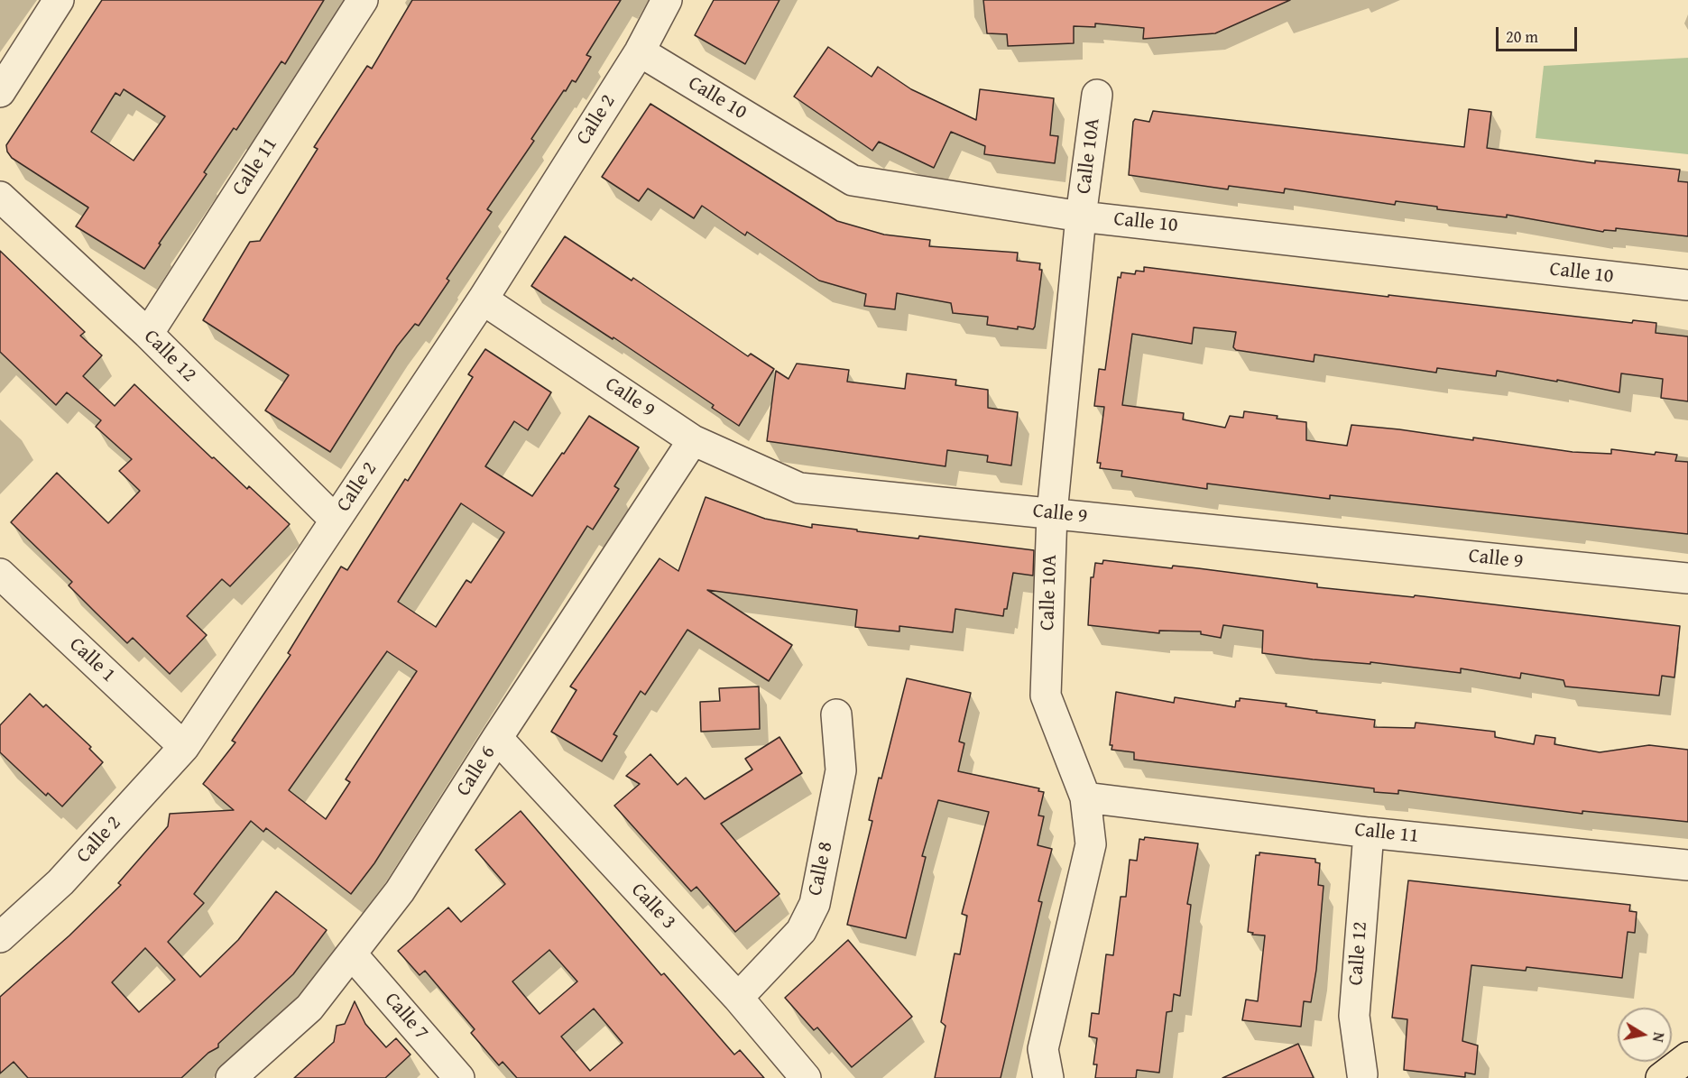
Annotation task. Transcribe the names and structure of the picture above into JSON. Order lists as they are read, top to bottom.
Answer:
{
  "streets": {
    "street": [
      "Calle 10",
      "Calle 2",
      "Calle 10A",
      "Calle 11",
      "Calle 12",
      "Calle 9",
      "Calle 1",
      "Calle 6",
      "Calle 8",
      "Calle 3",
      "Calle 7"
    ]
  },
  "crossings": [
    ["Calle 10", "Calle 2"],
    ["Calle 10", "Calle 10A"],
    ["Calle 2", "Calle 12"],
    ["Calle 2", "Calle 9"],
    ["Calle 2", "Calle 1"],
    ["Calle 10A", "Calle 11"],
    ["Calle 10A", "Calle 9"],
    ["Calle 11", "Calle 12"],
    ["Calle 9", "Calle 6"],
    ["Calle 6", "Calle 3"],
    ["Calle 6", "Calle 7"],
    ["Calle 8", "Calle 3"]
  ],
  "scale_bar": "20 m",
  "north": "right"
}
